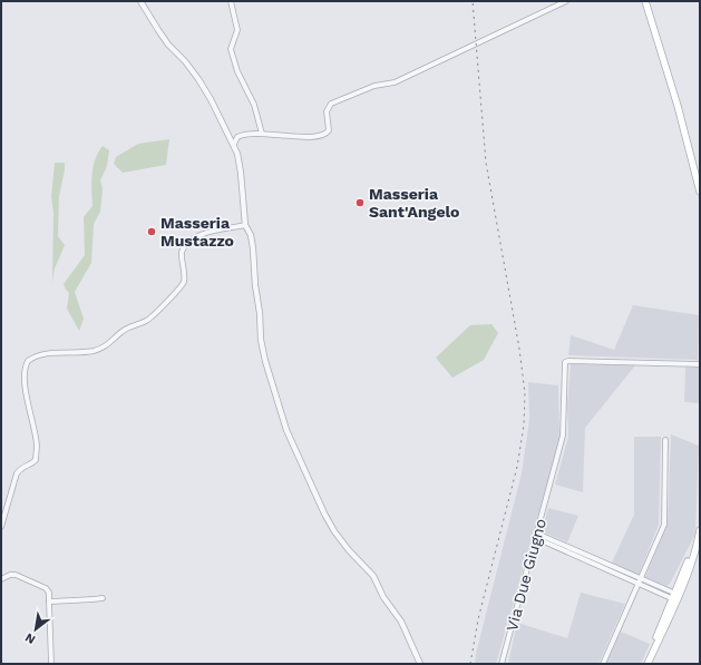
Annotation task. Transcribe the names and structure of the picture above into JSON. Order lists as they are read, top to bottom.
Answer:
{
  "streets": {
    "street": ["Via Due Giugno"]
  },
  "places": ["Masseria Sant'Angelo", "Masseria Mustazzo"],
  "north": "bottom left"
}
